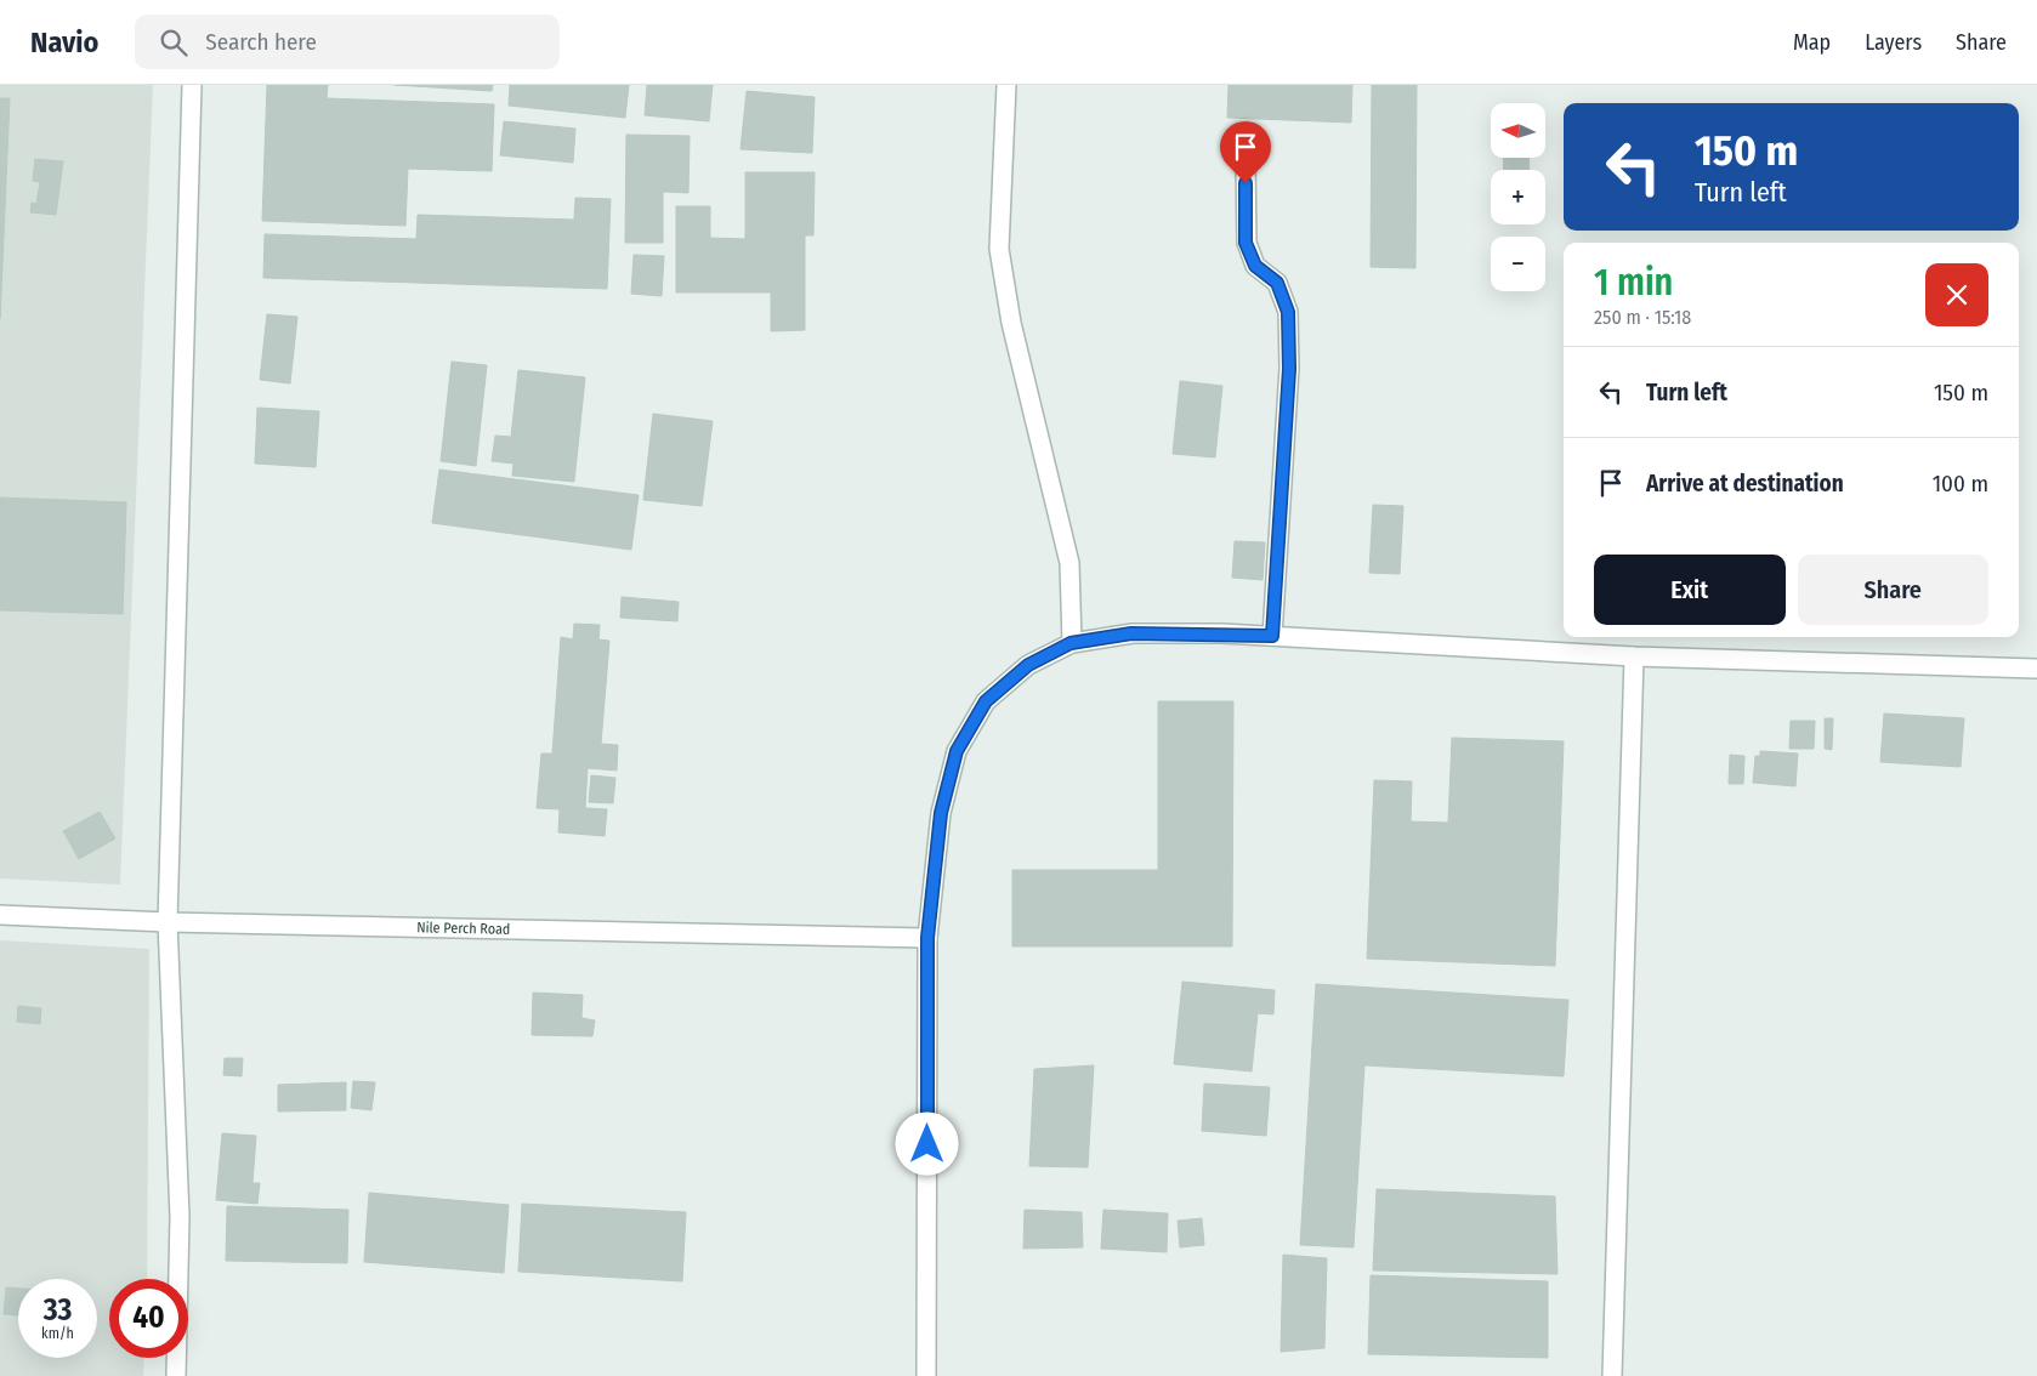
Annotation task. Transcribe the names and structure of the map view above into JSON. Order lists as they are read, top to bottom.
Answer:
{
  "streets": {
    "street": ["Nile Perch Road"]
  },
  "north": "left",
  "page": {
    "header": "Navio",
    "search": "Search here",
    "nav": ["Map", "Layers", "Share"],
    "map_buttons": ["+", "−"],
    "turn": ["150 m", "Turn left"],
    "heading": ["1 min", "250 m · 15:18"],
    "list": [
      {
        "name": "Turn left",
        "value": "150 m"
      },
      {
        "name": "Arrive at destination",
        "value": "100 m"
      }
    ],
    "buttons": ["Exit", "Share"],
    "speed": "33 km/h",
    "limit": "40"
  }
}
